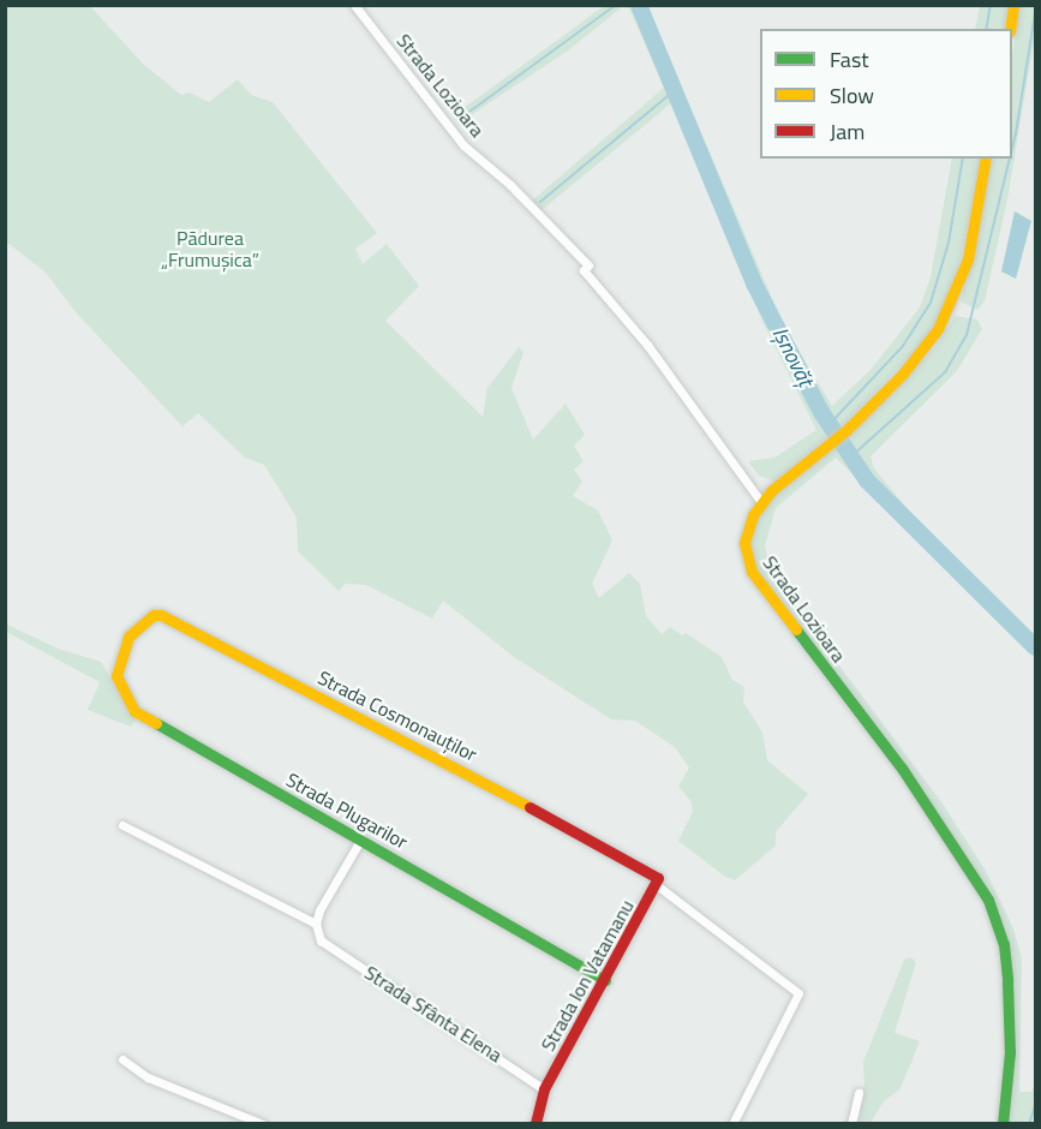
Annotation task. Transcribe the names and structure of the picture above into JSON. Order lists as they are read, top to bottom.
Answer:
{
  "streets": {
    "street": [
      "Strada Lozioara",
      "Strada Cosmonauților",
      "Strada Plugarilor",
      "Strada Ion Vatamanu",
      "Strada Sfânta Elena"
    ]
  },
  "crossings": [
    ["Strada Cosmonauților", "Strada Plugarilor"],
    ["Strada Cosmonauților", "Strada Ion Vatamanu"],
    ["Strada Plugarilor", "Strada Ion Vatamanu"],
    ["Strada Ion Vatamanu", "Strada Sfânta Elena"]
  ],
  "water": ["Ișnovăț"],
  "parks": ["Pădurea „Frumușica”"],
  "legend": ["Fast", "Slow", "Jam"]
}
